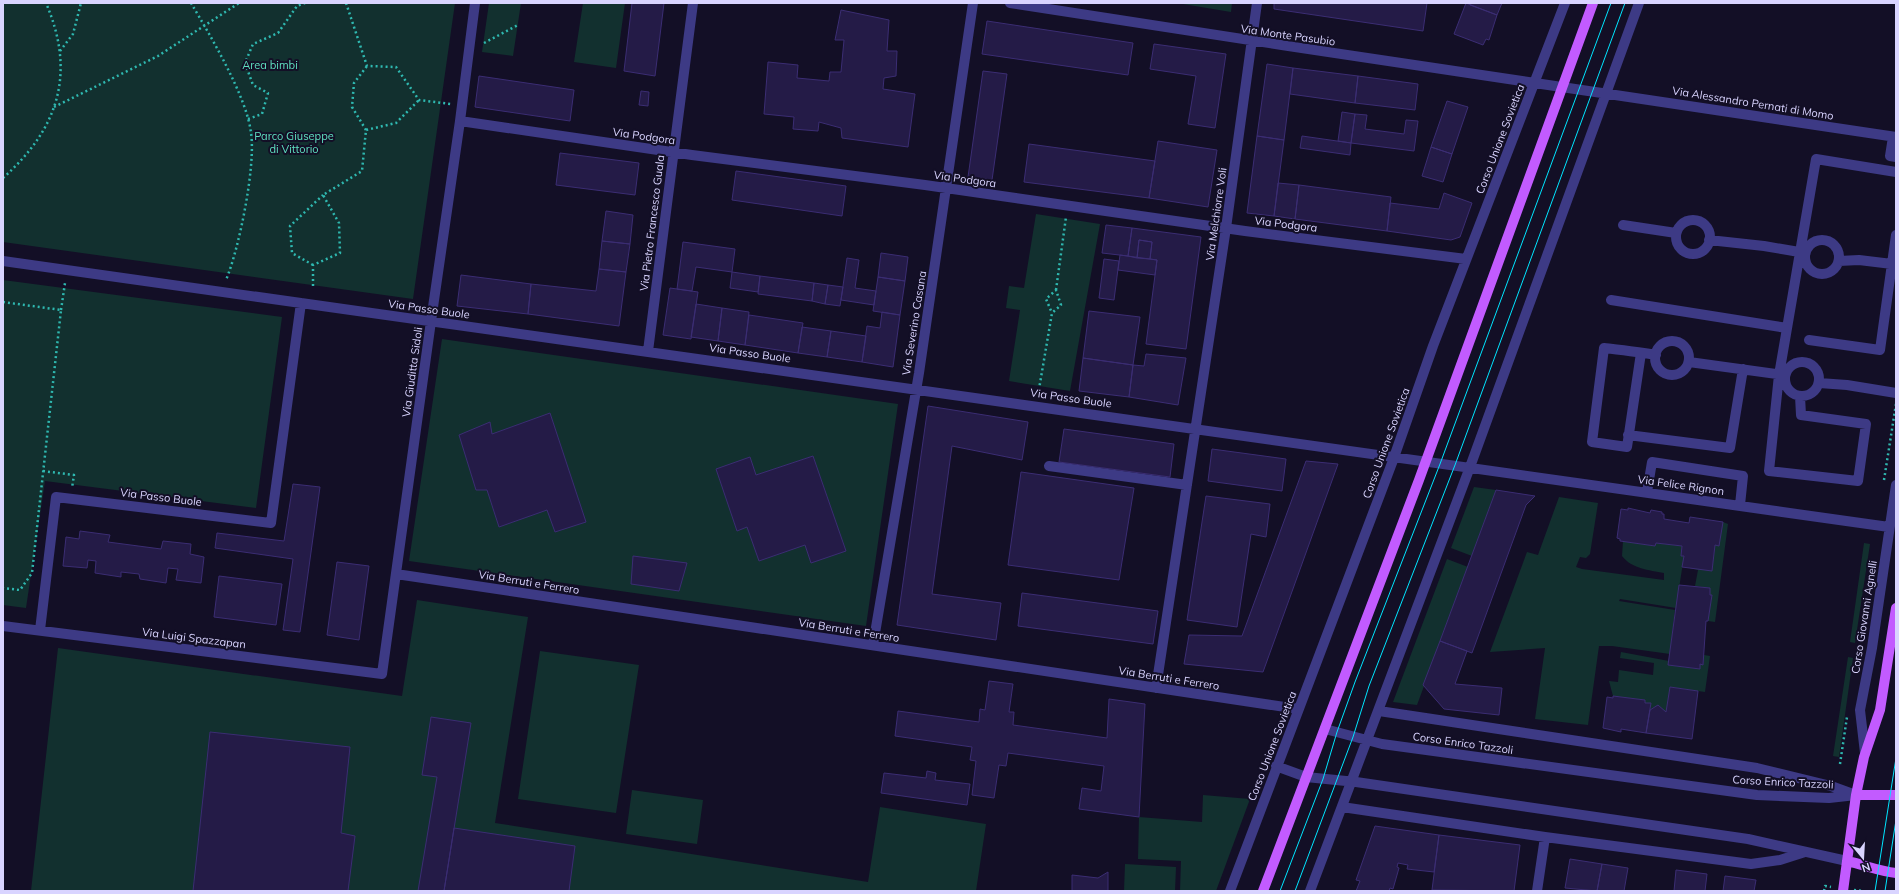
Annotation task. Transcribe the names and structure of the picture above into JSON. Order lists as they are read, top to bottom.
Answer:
{
  "streets": {
    "main road": ["Corso Giovanni Agnelli"],
    "street": [
      "Via Monte Pasubio",
      "Via Alessandro Pernati di Momo",
      "Via Podgora",
      "Corso Unione Sovietica",
      "Via Melchiorre Voli",
      "Via Pietro Francesco Guala",
      "Via Passo Buole",
      "Via Severino Casana",
      "Via Giuditta Sidoli",
      "Via Felice Rignon",
      "Via Berruti e Ferrero",
      "Via Luigi Spazzapan",
      "Corso Enrico Tazzoli"
    ]
  },
  "crossings": [
    ["Via Monte Pasubio", "Corso Unione Sovietica"],
    ["Via Monte Pasubio", "Via Melchiorre Voli"],
    ["Via Podgora", "Corso Unione Sovietica"],
    ["Via Podgora", "Via Melchiorre Voli"],
    ["Via Podgora", "Via Pietro Francesco Guala"],
    ["Via Podgora", "Via Severino Casana"],
    ["Via Podgora", "Via Giuditta Sidoli"],
    ["Corso Unione Sovietica", "Via Passo Buole"],
    ["Corso Unione Sovietica", "Via Berruti e Ferrero"],
    ["Via Melchiorre Voli", "Via Passo Buole"],
    ["Via Pietro Francesco Guala", "Via Passo Buole"],
    ["Via Passo Buole", "Via Severino Casana"],
    ["Via Passo Buole", "Via Giuditta Sidoli"],
    ["Via Passo Buole", "Via Luigi Spazzapan"],
    ["Via Severino Casana", "Via Berruti e Ferrero"],
    ["Via Giuditta Sidoli", "Via Berruti e Ferrero"],
    ["Via Giuditta Sidoli", "Via Luigi Spazzapan"],
    ["Via Felice Rignon", "Corso Giovanni Agnelli"],
    ["Corso Giovanni Agnelli", "Corso Enrico Tazzoli"]
  ],
  "parks": ["Area bimbi", "Parco Giuseppe di Vittorio"],
  "north": "bottom"
}
